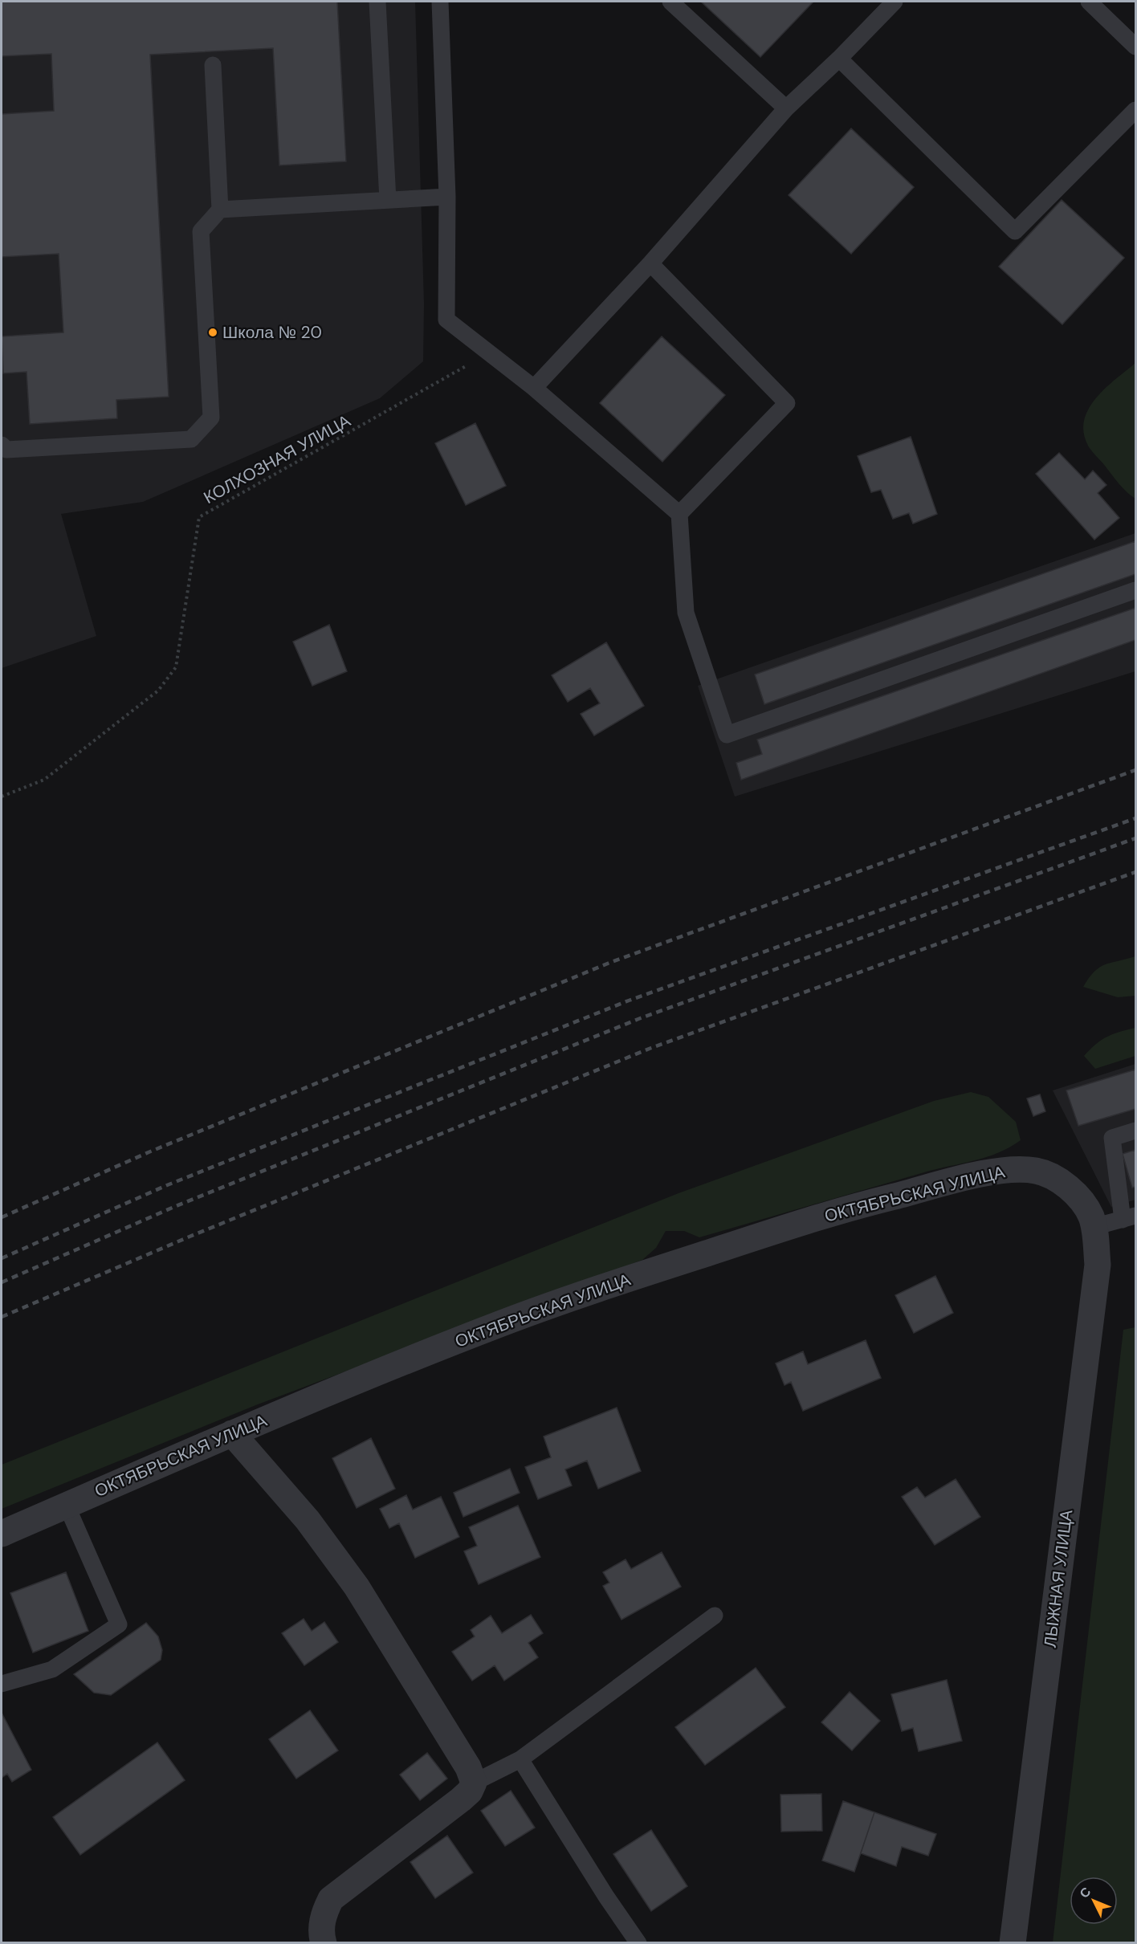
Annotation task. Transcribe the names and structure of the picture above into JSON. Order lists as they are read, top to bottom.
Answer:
{
  "streets": {
    "street": ["ОКТЯБРЬСКАЯ УЛИЦА", "ЛЫЖНАЯ УЛИЦА"],
    "path": ["КОЛХОЗНАЯ УЛИЦА"]
  },
  "crossings": [
    ["ОКТЯБРЬСКАЯ УЛИЦА", "ЛЫЖНАЯ УЛИЦА"]
  ],
  "places": ["Школа № 20"],
  "north": "top left"
}
